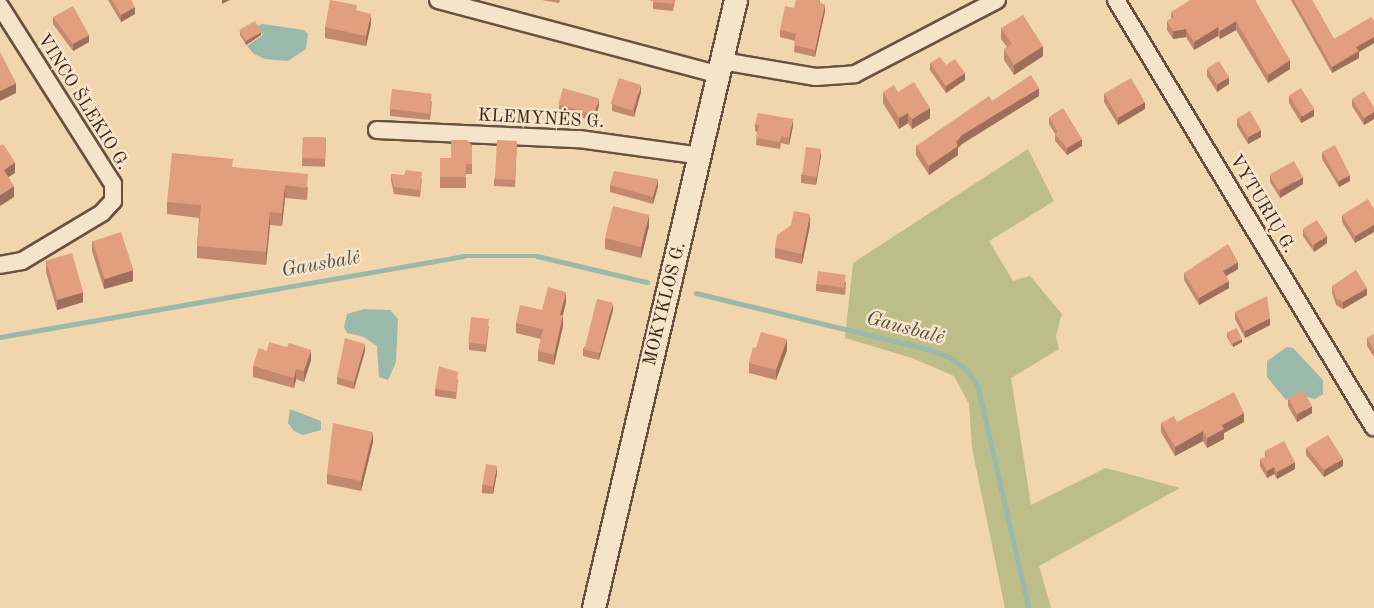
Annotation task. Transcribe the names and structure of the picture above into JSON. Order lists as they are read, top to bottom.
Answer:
{
  "streets": {
    "main road": ["MOKYKLOS G."],
    "street": ["VINCO ŠLEKIO G.", "KLEMYNĖS G.", "VYTURIŲ G."]
  },
  "crossings": [
    ["KLEMYNĖS G.", "MOKYKLOS G."]
  ],
  "water": ["Gausbalė"]
}
